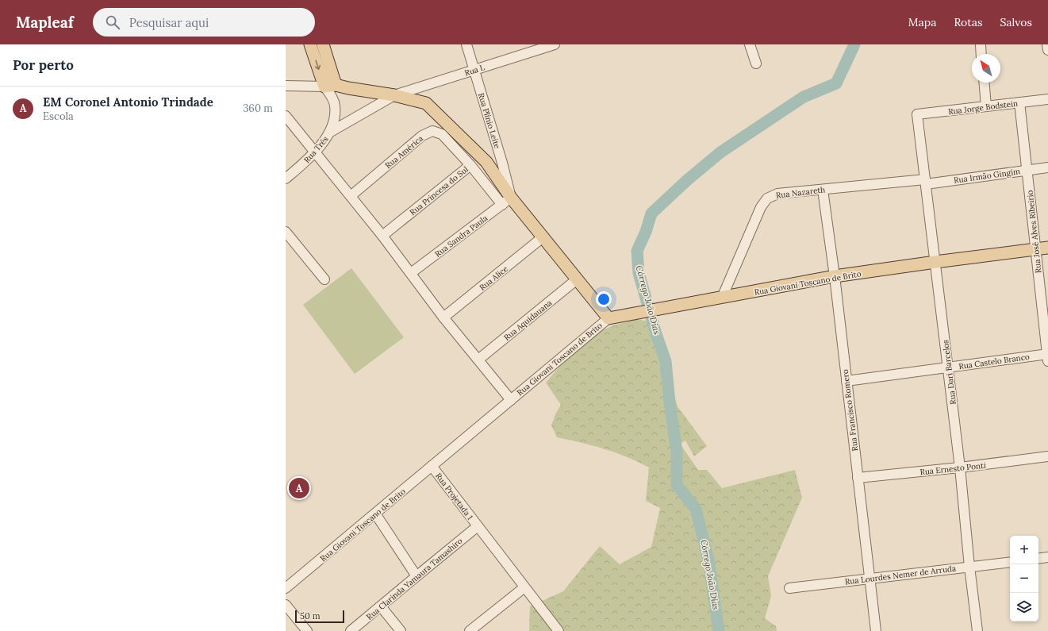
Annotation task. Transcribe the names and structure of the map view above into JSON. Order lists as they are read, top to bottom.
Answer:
{
  "streets": {
    "main road": ["Rua Giovani Toscano de Brito"],
    "street": [
      "Rua L",
      "Rua Jorge Bodstein",
      "Rua Plínio Leite",
      "Rua Três",
      "Rua América",
      "Rua Irmão Gingim",
      "Rua Princesa do Sul",
      "Rua Nazareth",
      "Rua José Alves Ribeirio",
      "Rua Sandra Paula",
      "Rua Alice",
      "Rua Aquidauana",
      "Rua Castelo Branco",
      "Rua Dari Barcelos",
      "Rua Francisco Romero",
      "Rua Ernesto Ponti",
      "Rua Projetada 1",
      "Rua Lourdes Nemer de Arruda",
      "Rua Clarinda Yamaura Tamashiro"
    ]
  },
  "crossings": [
    ["Rua L", "Rua Plínio Leite"],
    ["Rua L", "Rua Três"],
    ["Rua Jorge Bodstein", "Rua José Alves Ribeirio"],
    ["Rua Jorge Bodstein", "Rua Dari Barcelos"],
    ["Rua Plínio Leite", "Rua Princesa do Sul"],
    ["Rua Plínio Leite", "Rua Sandra Paula"],
    ["Rua América", "Rua Princesa do Sul"],
    ["Rua Irmão Gingim", "Rua Nazareth"],
    ["Rua Irmão Gingim", "Rua José Alves Ribeirio"],
    ["Rua Irmão Gingim", "Rua Dari Barcelos"],
    ["Rua Princesa do Sul", "Rua Sandra Paula"],
    ["Rua Nazareth", "Rua Giovani Toscano de Brito"],
    ["Rua Nazareth", "Rua Dari Barcelos"],
    ["Rua Nazareth", "Rua Francisco Romero"],
    ["Rua José Alves Ribeirio", "Rua Giovani Toscano de Brito"],
    ["Rua José Alves Ribeirio", "Rua Castelo Branco"],
    ["Rua Giovani Toscano de Brito", "Rua Dari Barcelos"],
    ["Rua Giovani Toscano de Brito", "Rua Francisco Romero"],
    ["Rua Giovani Toscano de Brito", "Rua Projetada 1"],
    ["Rua Castelo Branco", "Rua Dari Barcelos"],
    ["Rua Castelo Branco", "Rua Francisco Romero"],
    ["Rua Dari Barcelos", "Rua Ernesto Ponti"],
    ["Rua Dari Barcelos", "Rua Lourdes Nemer de Arruda"],
    ["Rua Francisco Romero", "Rua Ernesto Ponti"],
    ["Rua Francisco Romero", "Rua Lourdes Nemer de Arruda"],
    ["Rua Projetada 1", "Rua Clarinda Yamaura Tamashiro"]
  ],
  "water": ["Córrego João Dias"],
  "scale_bar": "50 m",
  "north": "top left",
  "page": {
    "header": "Mapleaf",
    "search": "Pesquisar aqui",
    "nav": ["Mapa", "Rotas", "Salvos"],
    "heading": "Por perto",
    "list": [
      {
        "mark": "A",
        "name": "EM Coronel Antonio Trindade",
        "note": "Escola",
        "value": "360 m"
      }
    ],
    "pins": "A",
    "map_buttons": ["+", "−"],
    "scale": "50 m"
  }
}
